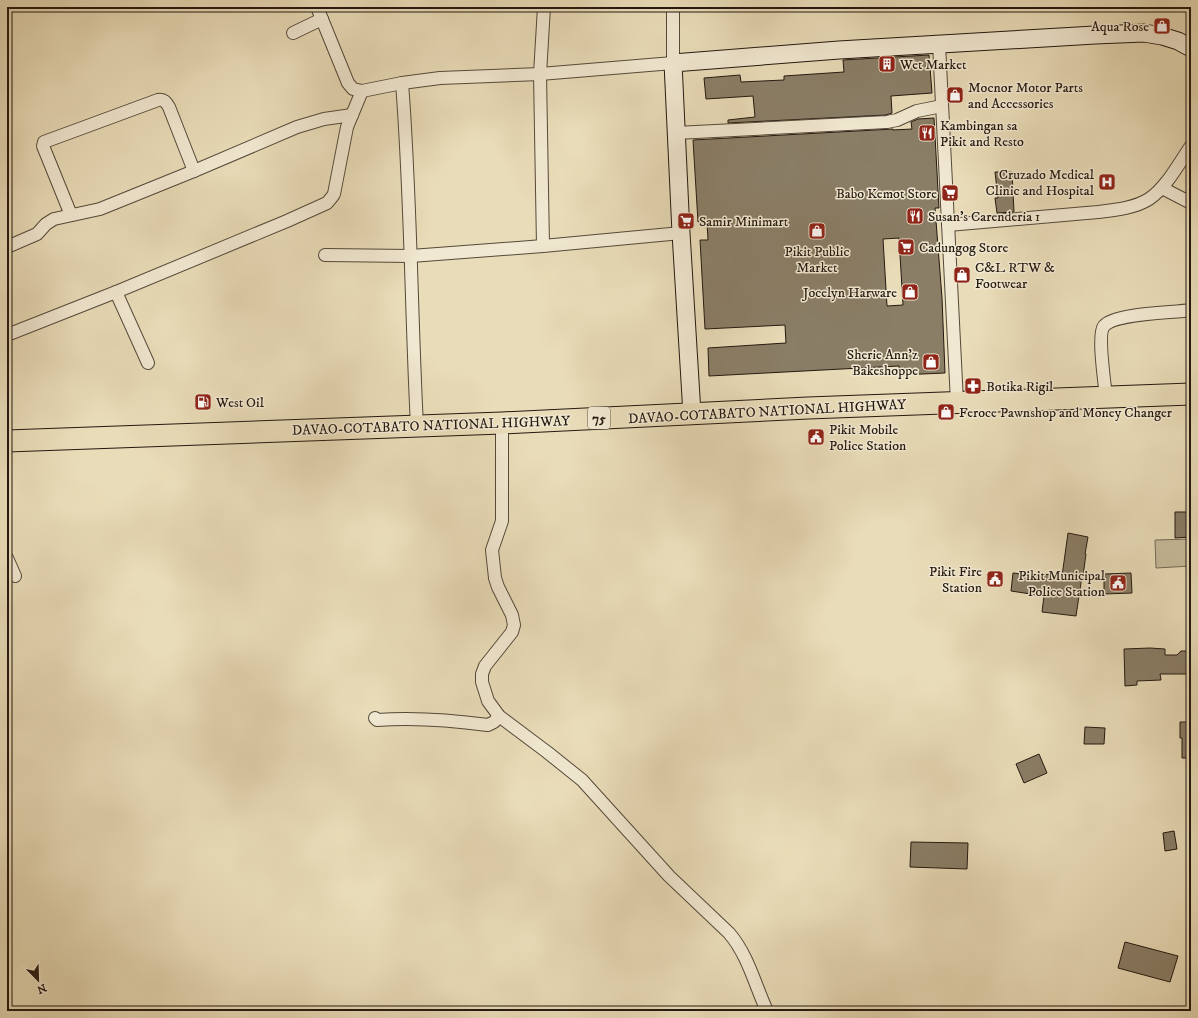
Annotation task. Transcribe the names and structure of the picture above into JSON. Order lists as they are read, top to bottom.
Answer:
{
  "streets": {
    "highway": ["DAVAO-COTABATO NATIONAL HIGHWAY", "75"]
  },
  "places": {
    "shop": [
      "Aqua Rose",
      "Mocnor Motor Parts and Accessories",
      "Pikit Public Market",
      "C&L RTW & Footwear",
      "Jocelyn Harware",
      "Sherie Ann'z Bakeshoppe",
      "Feroce Pawnshop and Money Changer"
    ],
    "building": ["Wet Market"],
    "restaurant": ["Kambingan sa Pikit and Resto", "Susan's Carenderia 1"],
    "hospital": ["Cruzado Medical Clinic and Hospital"],
    "supermarket": ["Babo Kemot Store", "Samir Minimart", "Cadungog Store"],
    "pharmacy": ["Botika Rigil"],
    "fuel station": ["West Oil"],
    "public building": ["Pikit Mobile Police Station", "Pikit Fire Station", "Pikit Municipal Police Station"]
  },
  "north": "bottom right"
}
